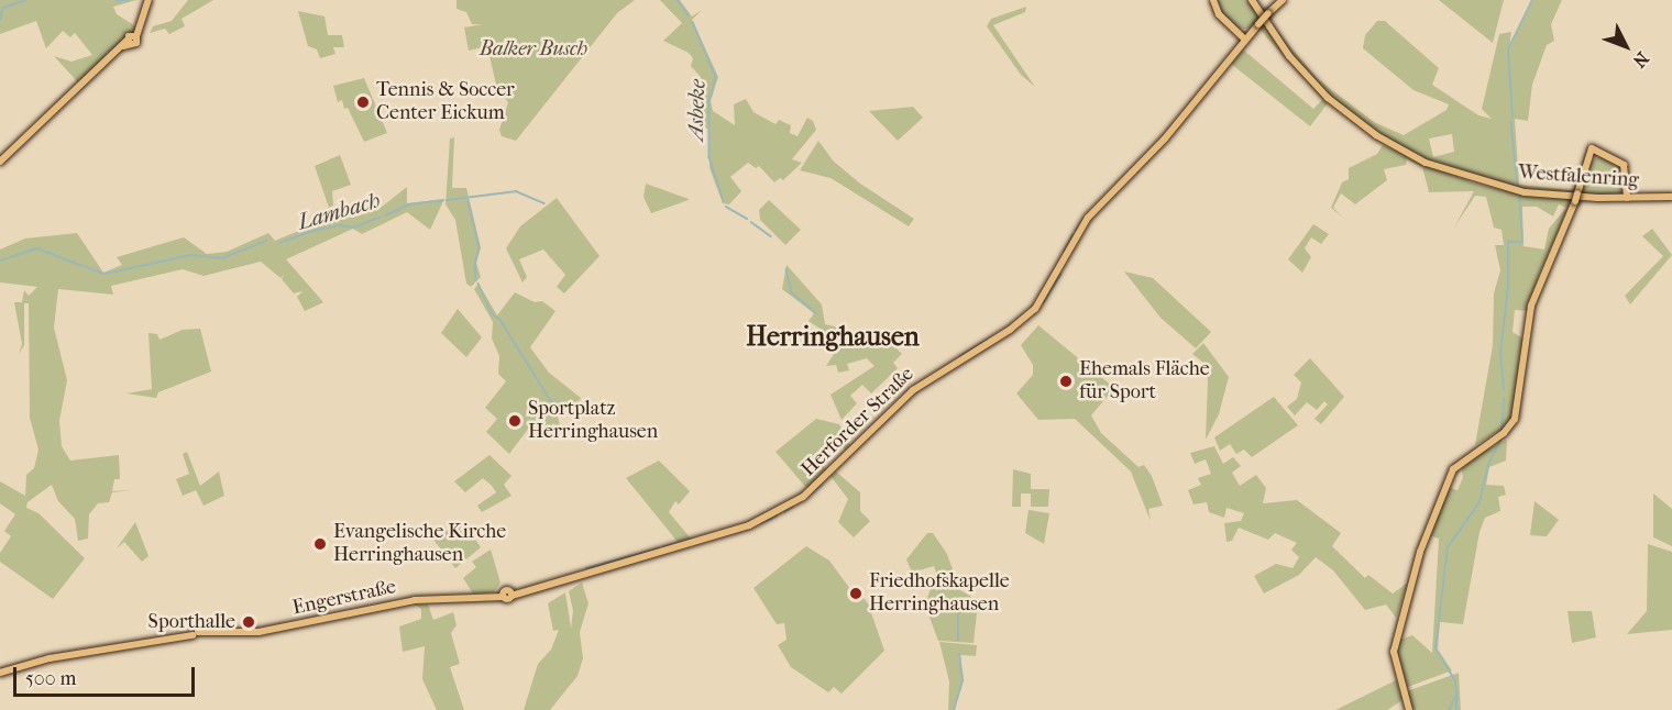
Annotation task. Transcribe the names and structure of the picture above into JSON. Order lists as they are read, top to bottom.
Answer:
{
  "streets": {
    "main road": ["Westfalenring", "Herforder Straße", "Engerstraße"]
  },
  "crossings": [
    ["Westfalenring", "Herforder Straße"],
    ["Herforder Straße", "Engerstraße"]
  ],
  "districts": ["Herringhausen"],
  "water": ["Asbeke", "Lambach"],
  "parks": ["Balker Busch"],
  "places": [
    "Tennis & Soccer Center Eickum",
    "Ehemals Fläche für Sport",
    "Sportplatz Herringhausen",
    "Evangelische Kirche Herringhausen",
    "Friedhofskapelle Herringhausen",
    "Sporthalle"
  ],
  "scale_bar": "500 m",
  "north": "bottom right"
}
